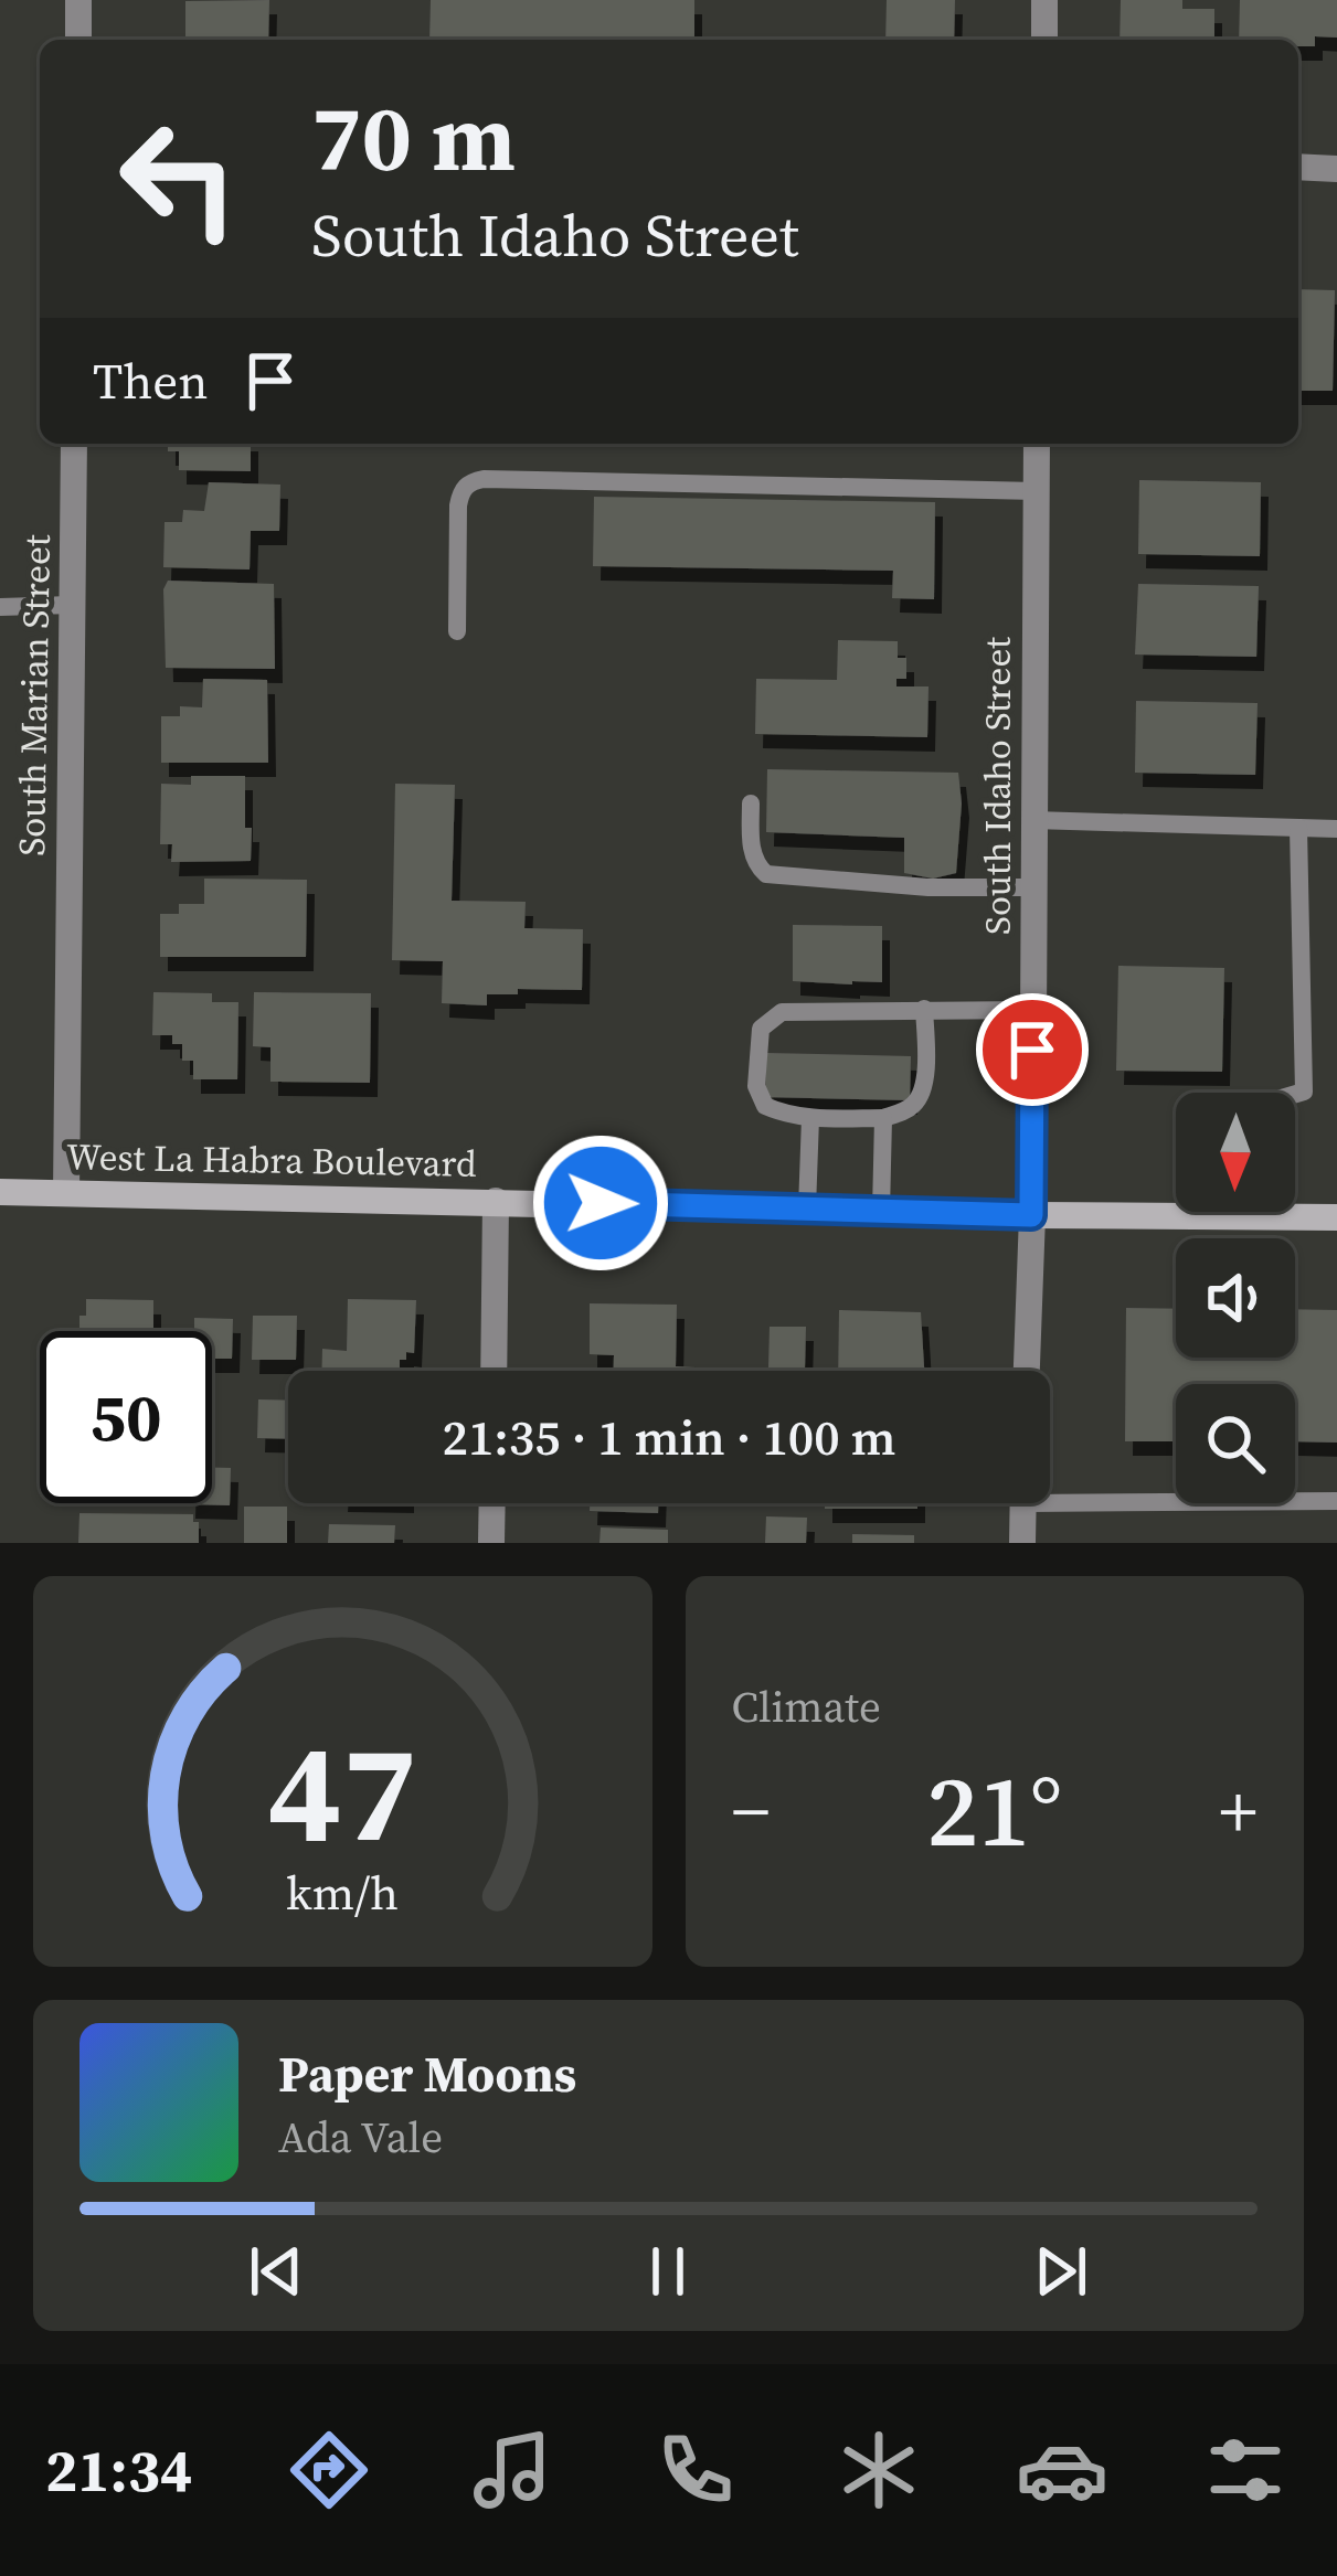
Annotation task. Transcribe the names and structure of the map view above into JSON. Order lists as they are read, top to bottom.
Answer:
{
  "streets": {
    "main road": ["West La Habra Boulevard"],
    "street": ["South Marian Street", "South Idaho Street"]
  },
  "crossings": [
    ["South Marian Street", "West La Habra Boulevard"],
    ["South Idaho Street", "West La Habra Boulevard"]
  ],
  "north": "bottom",
  "page": {
    "turn": ["70 m", "South Idaho Street"],
    "then": "Then",
    "limit": "50",
    "trip": "21:35 · 1 min · 100 m",
    "tile": "Climate",
    "heat": ["−", "21°", "+"],
    "song": ["Paper Moons", "Ada Vale"],
    "tabs": "21:34",
    "gauge": ["47", "km/h"]
  }
}
